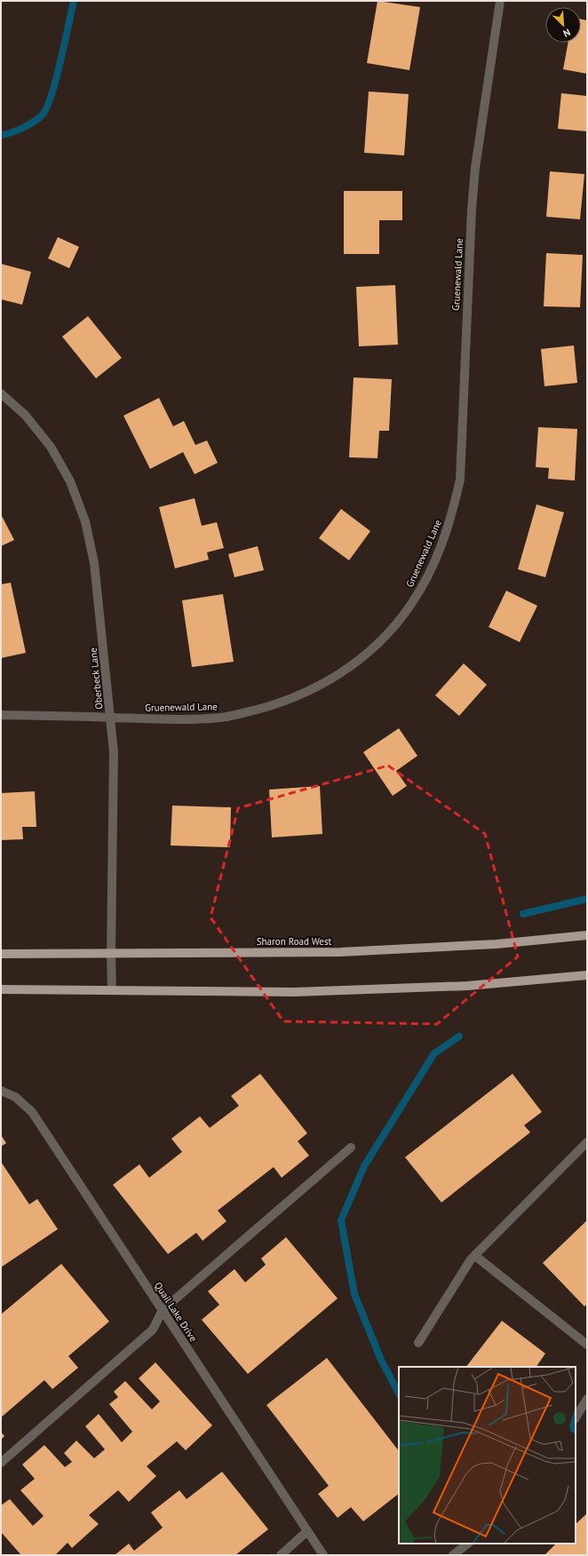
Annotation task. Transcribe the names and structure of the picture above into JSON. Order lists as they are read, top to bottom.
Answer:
{
  "streets": {
    "main road": ["Sharon Road West"],
    "street": ["Gruenewald Lane", "Oberbeck Lane", "Quail Lake Drive"]
  },
  "crossings": [
    ["Gruenewald Lane", "Oberbeck Lane"],
    ["Oberbeck Lane", "Sharon Road West"]
  ],
  "north": "bottom right"
}
